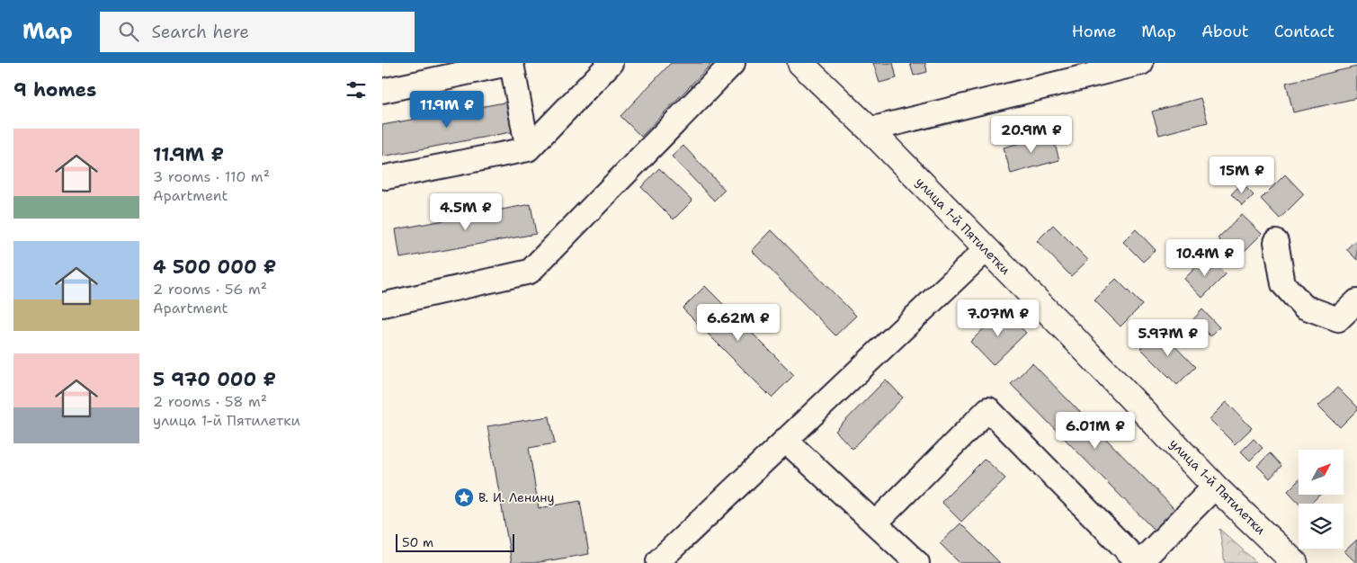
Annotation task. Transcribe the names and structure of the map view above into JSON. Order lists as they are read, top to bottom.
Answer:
{
  "streets": {
    "main road": ["улица 1-й Пятилетки"]
  },
  "places": {
    "place": ["В. И. Ленину"]
  },
  "scale_bar": "50 m",
  "north": "top right",
  "page": {
    "header": "Map",
    "search": "Search here",
    "nav": [
      "Home",
      "Map",
      "About",
      "Contact"
    ],
    "heading": "9 homes",
    "price": [
      "11.9M ₽",
      "20.9M ₽",
      "15M ₽",
      "4.5M ₽",
      "10.4M ₽",
      "7.07M ₽",
      "6.62M ₽",
      "5.97M ₽",
      "6.01M ₽"
    ],
    "list": [
      {
        "name": "11.9M ₽",
        "note": "3 rooms · 110 m² · Apartment"
      },
      {
        "name": "4 500 000 ₽",
        "note": "2 rooms · 56 m² · Apartment"
      },
      {
        "name": "5 970 000 ₽",
        "note": "2 rooms · 58 m² · улица 1-й Пятилетки"
      }
    ],
    "scale": "50 m"
  }
}
